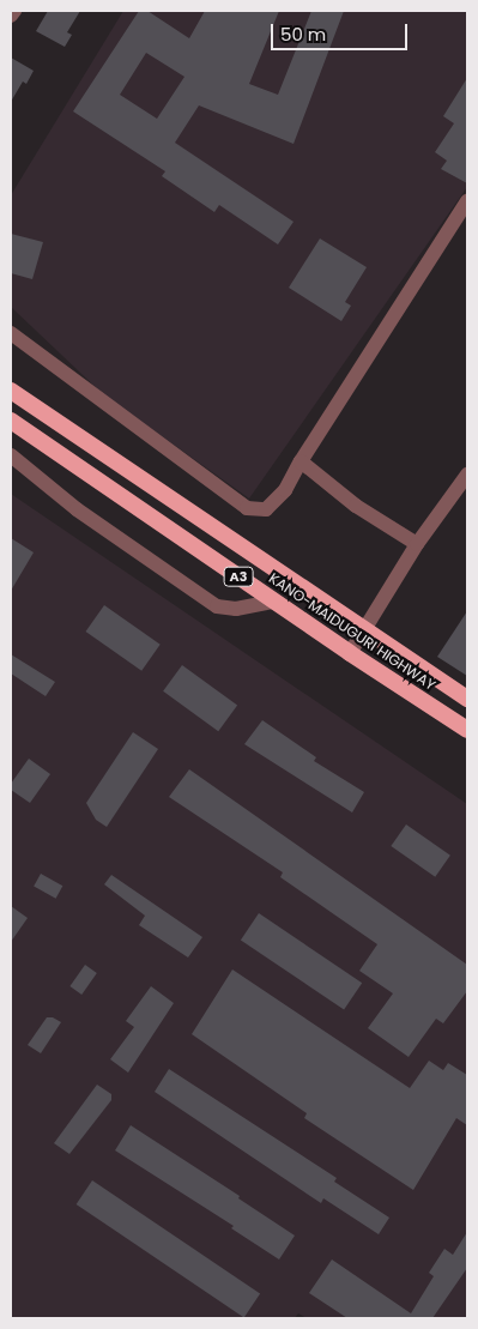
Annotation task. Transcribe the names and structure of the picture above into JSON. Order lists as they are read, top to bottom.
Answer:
{
  "streets": {
    "highway": ["A3", "KANO-MAIDUGURI HIGHWAY"]
  },
  "scale_bar": "50 m"
}
